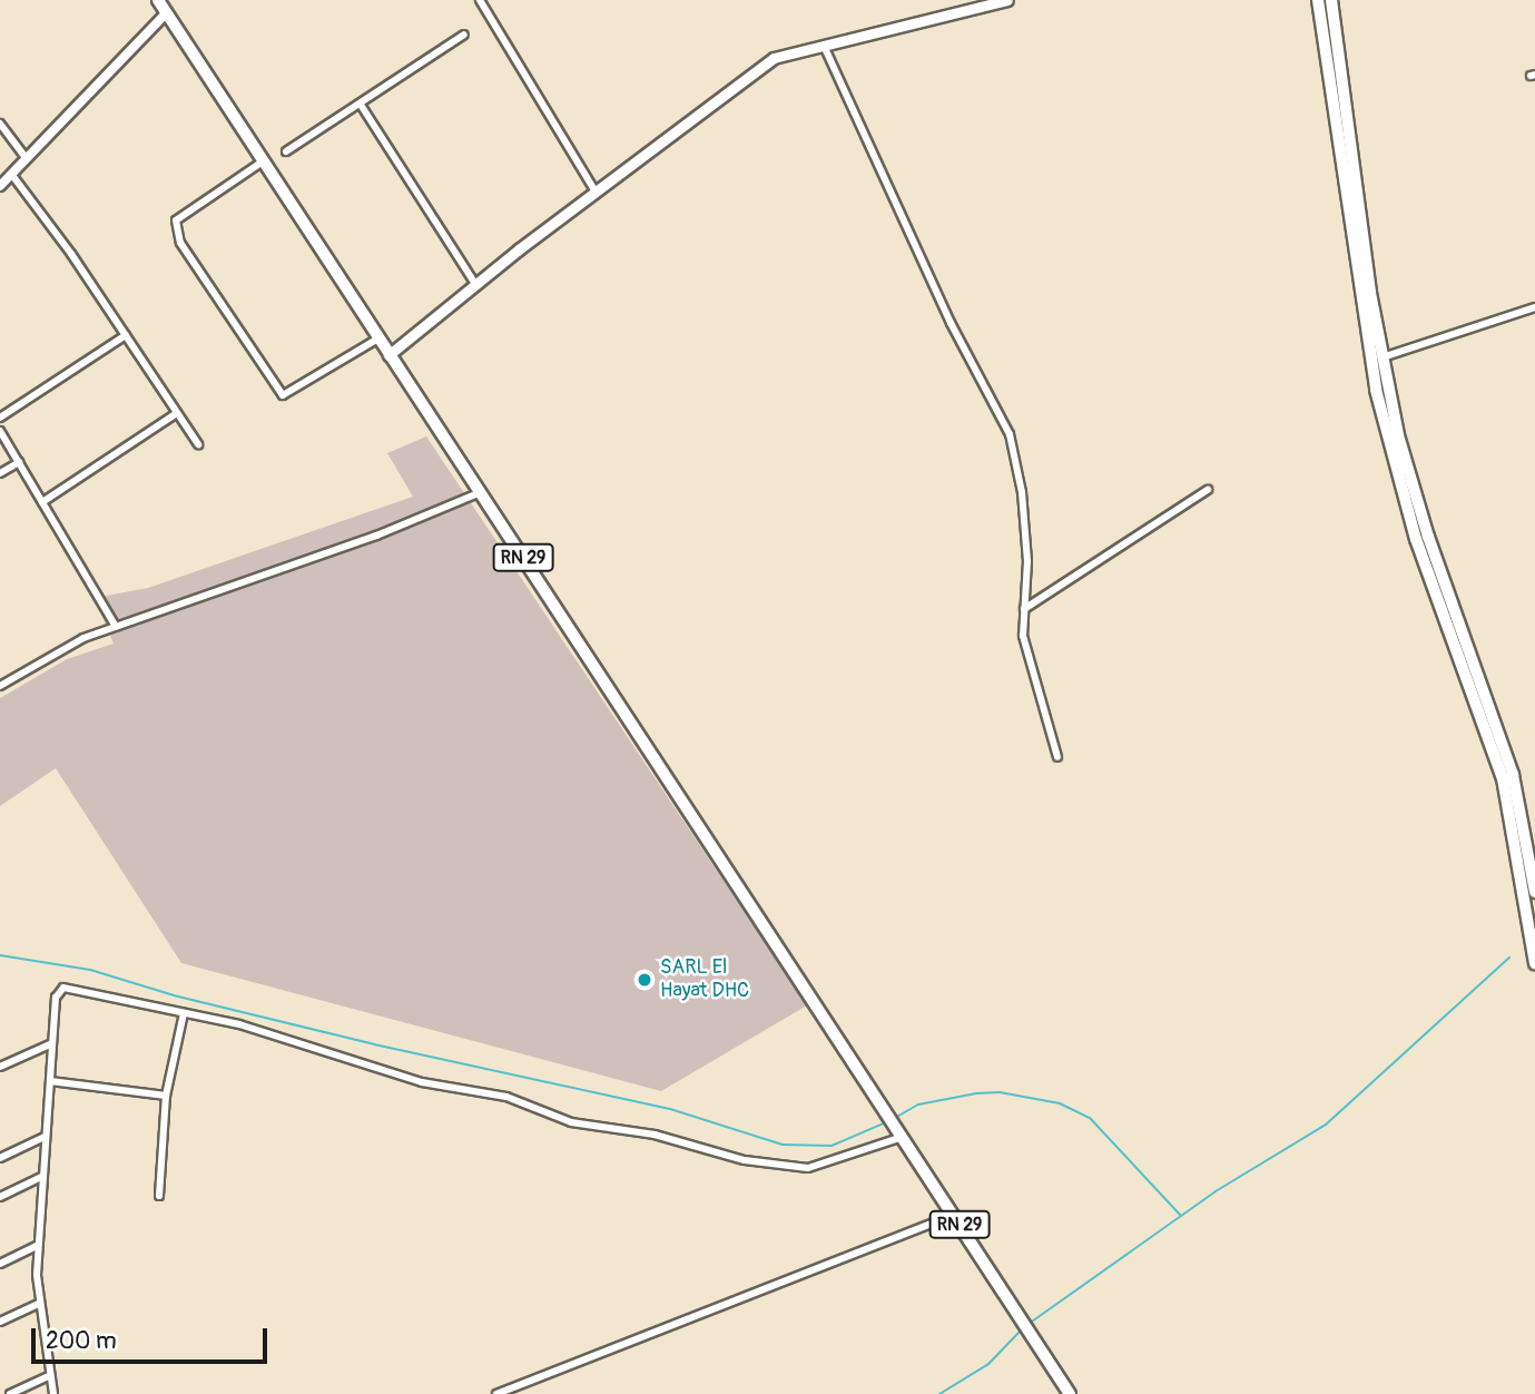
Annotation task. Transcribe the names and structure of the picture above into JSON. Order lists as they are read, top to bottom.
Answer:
{
  "streets": {
    "main road": ["RN 29"]
  },
  "places": ["SARL El Hayat DHC"],
  "scale_bar": "200 m"
}
